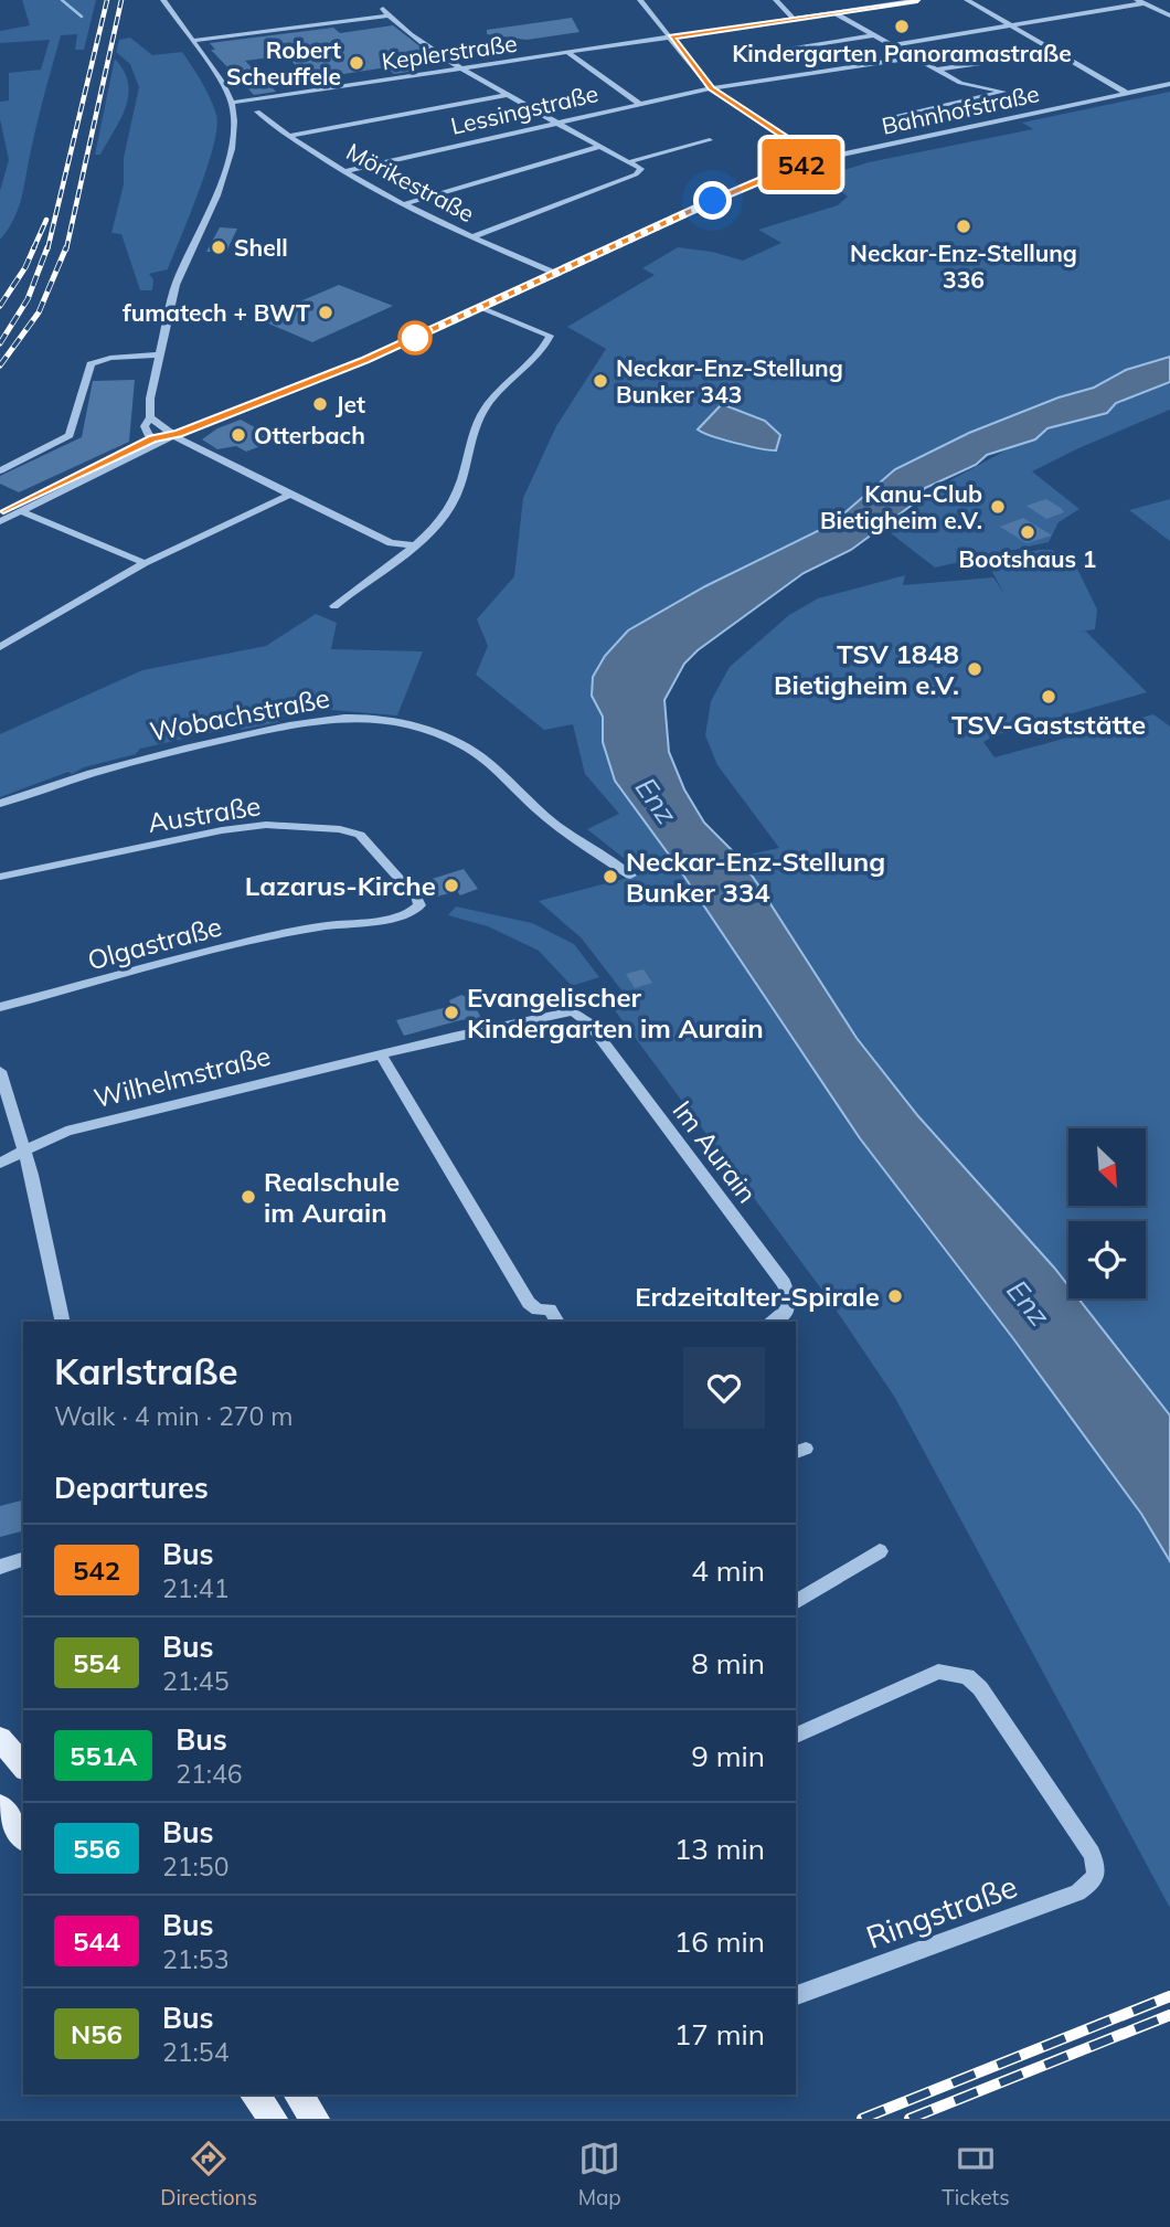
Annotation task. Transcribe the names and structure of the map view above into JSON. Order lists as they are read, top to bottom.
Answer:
{
  "streets": {
    "street": [
      "Keplerstraße",
      "Lessingstraße",
      "Bahnhofstraße",
      "Mörikestraße",
      "Wobachstraße",
      "Austraße",
      "Olgastraße",
      "Wilhelmstraße",
      "Im Aurain",
      "Ringstraße"
    ]
  },
  "crossings": [
    ["Lessingstraße", "Mörikestraße"],
    ["Bahnhofstraße", "Mörikestraße"],
    ["Austraße", "Olgastraße"],
    ["Wilhelmstraße", "Im Aurain"]
  ],
  "water": ["Enz"],
  "places": [
    "Kindergarten Panoramastraße",
    "Robert Scheuffele",
    "Neckar-Enz-Stellung 336",
    "Shell",
    "fumatech + BWT",
    "Neckar-Enz-Stellung Bunker 343",
    "Jet",
    "Otterbach",
    "Kanu-Club Bietigheim e.V.",
    "Bootshaus 1",
    "TSV 1848 Bietigheim e.V.",
    "TSV-Gaststätte",
    "Neckar-Enz-Stellung Bunker 334",
    "Lazarus-Kirche",
    "Evangelischer Kindergarten im Aurain",
    "Realschule im Aurain",
    "Erdzeitalter-Spirale"
  ],
  "lines": ["bus line 542"],
  "north": "bottom right",
  "page": {
    "on_map": "542",
    "heading": [
      ["Karlstraße", "Walk · 4 min · 270 m"],
      "Departures"
    ],
    "list": [
      {
        "mark": "542",
        "name": "Bus",
        "note": "21:41",
        "value": "4 min"
      },
      {
        "mark": "554",
        "name": "Bus",
        "note": "21:45",
        "value": "8 min"
      },
      {
        "mark": "551A",
        "name": "Bus",
        "note": "21:46",
        "value": "9 min"
      },
      {
        "mark": "556",
        "name": "Bus",
        "note": "21:50",
        "value": "13 min"
      },
      {
        "mark": "544",
        "name": "Bus",
        "note": "21:53",
        "value": "16 min"
      },
      {
        "mark": "N56",
        "name": "Bus",
        "note": "21:54",
        "value": "17 min"
      }
    ],
    "tabs": ["Directions", "Map", "Tickets"]
  }
}
